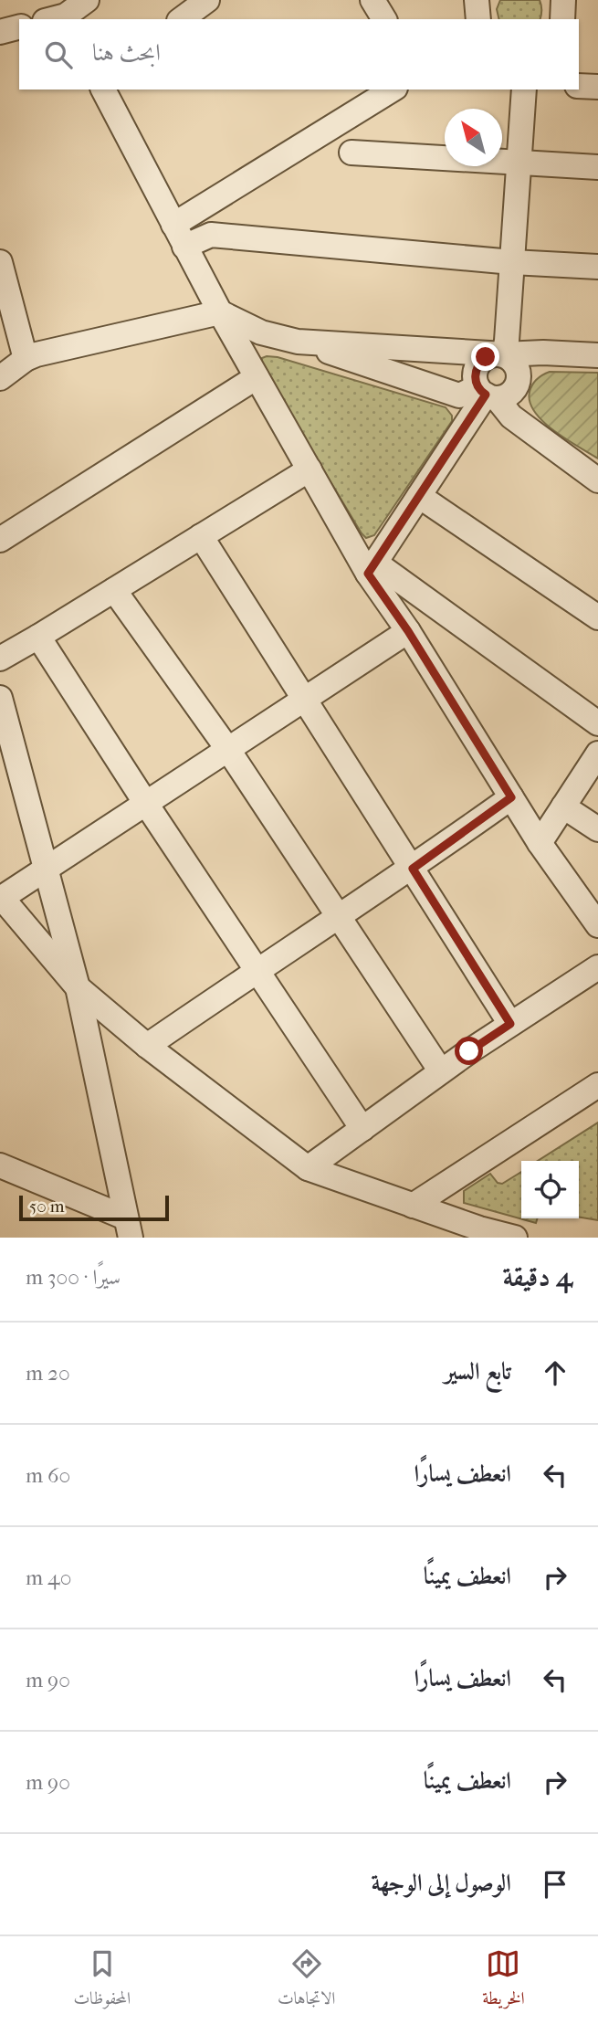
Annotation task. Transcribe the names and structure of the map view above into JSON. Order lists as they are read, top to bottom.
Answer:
{
  "scale_bar": "50 m",
  "north": "top left",
  "page": {
    "search": "ابحث هنا",
    "scale": "50 m",
    "heading": ["4 دقيقة", "سيرًا · 300 m"],
    "list": [
      ["تابع السير", "20 m"],
      ["انعطف يسارًا", "60 m"],
      ["انعطف يمينًا", "40 m"],
      ["انعطف يسارًا", "90 m"],
      ["انعطف يمينًا", "90 m"],
      "الوصول إلى الوجهة"
    ],
    "nav": ["الخريطة", "الاتجاهات", "المحفوظات"]
  }
}
